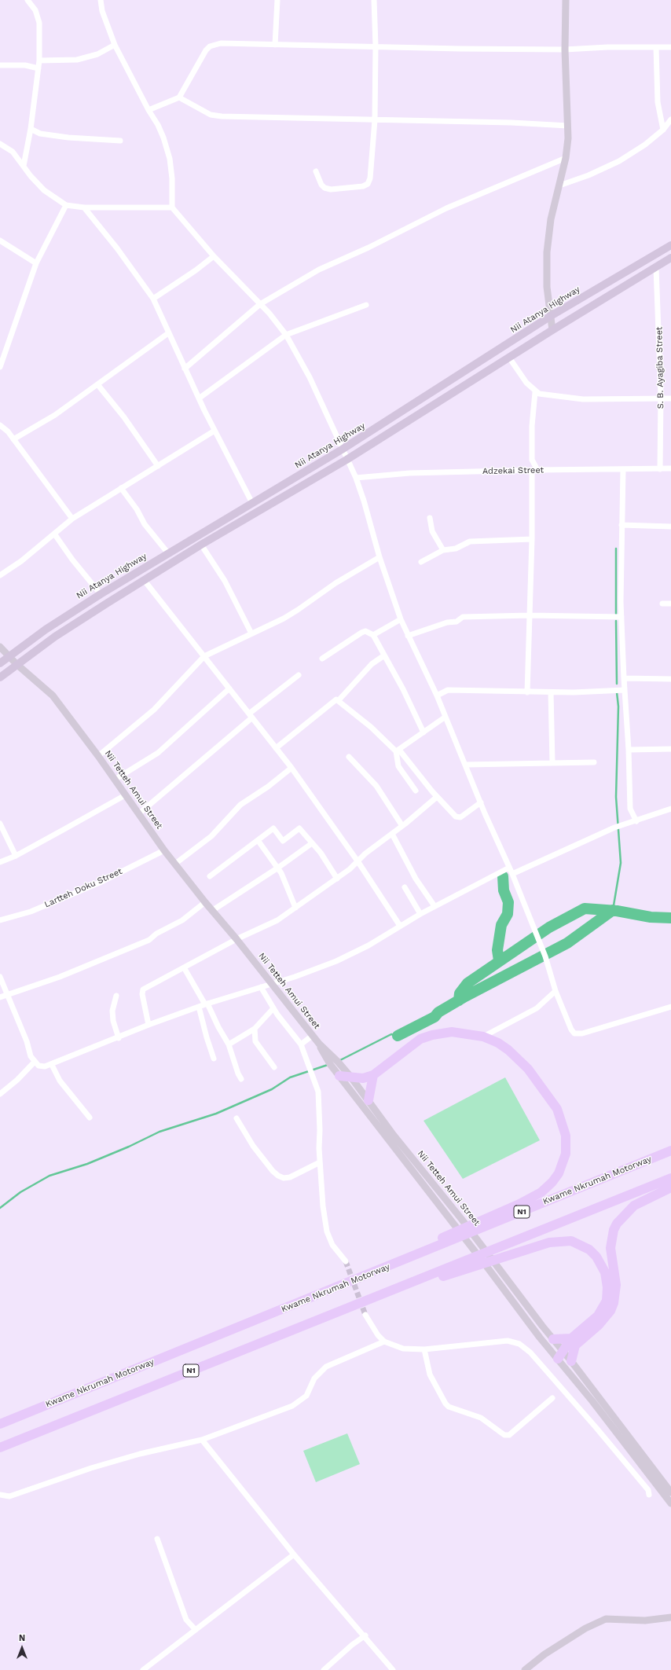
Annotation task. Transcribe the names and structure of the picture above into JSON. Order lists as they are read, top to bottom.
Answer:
{
  "streets": {
    "highway": ["Kwame Nkrumah Motorway", "N1"],
    "main road": ["Nii Atanya Highway", "Nii Tetteh Amui Street"],
    "street": ["S. B. Ayagiba Street", "Adzekai Street", "Lartteh Doku Street"]
  },
  "crossings": [
    ["Nii Atanya Highway", "Nii Tetteh Amui Street"],
    ["S. B. Ayagiba Street", "Adzekai Street"],
    ["Nii Tetteh Amui Street", "Lartteh Doku Street"]
  ],
  "north": "top"
}
